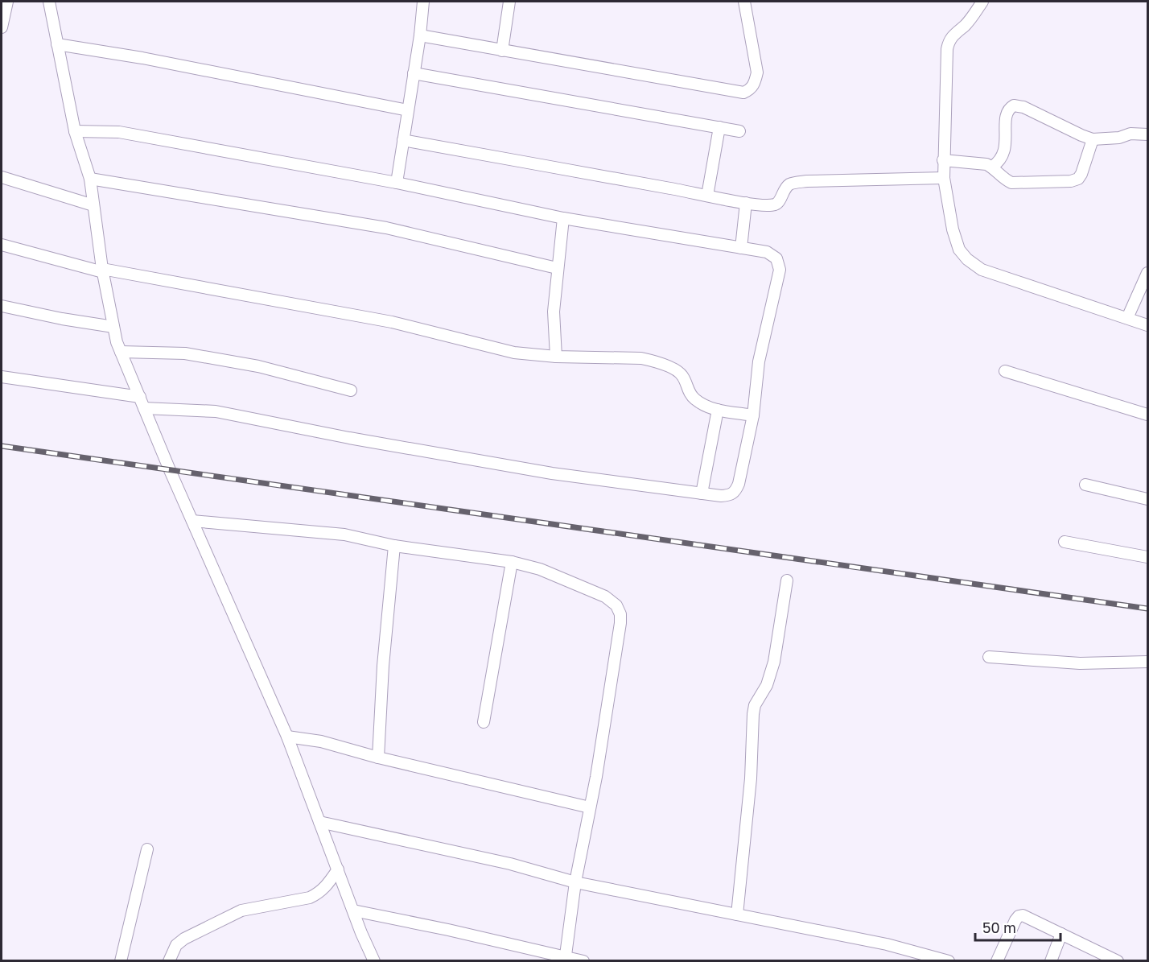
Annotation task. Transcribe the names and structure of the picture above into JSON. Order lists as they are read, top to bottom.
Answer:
{
  "scale_bar": "50 m"
}
